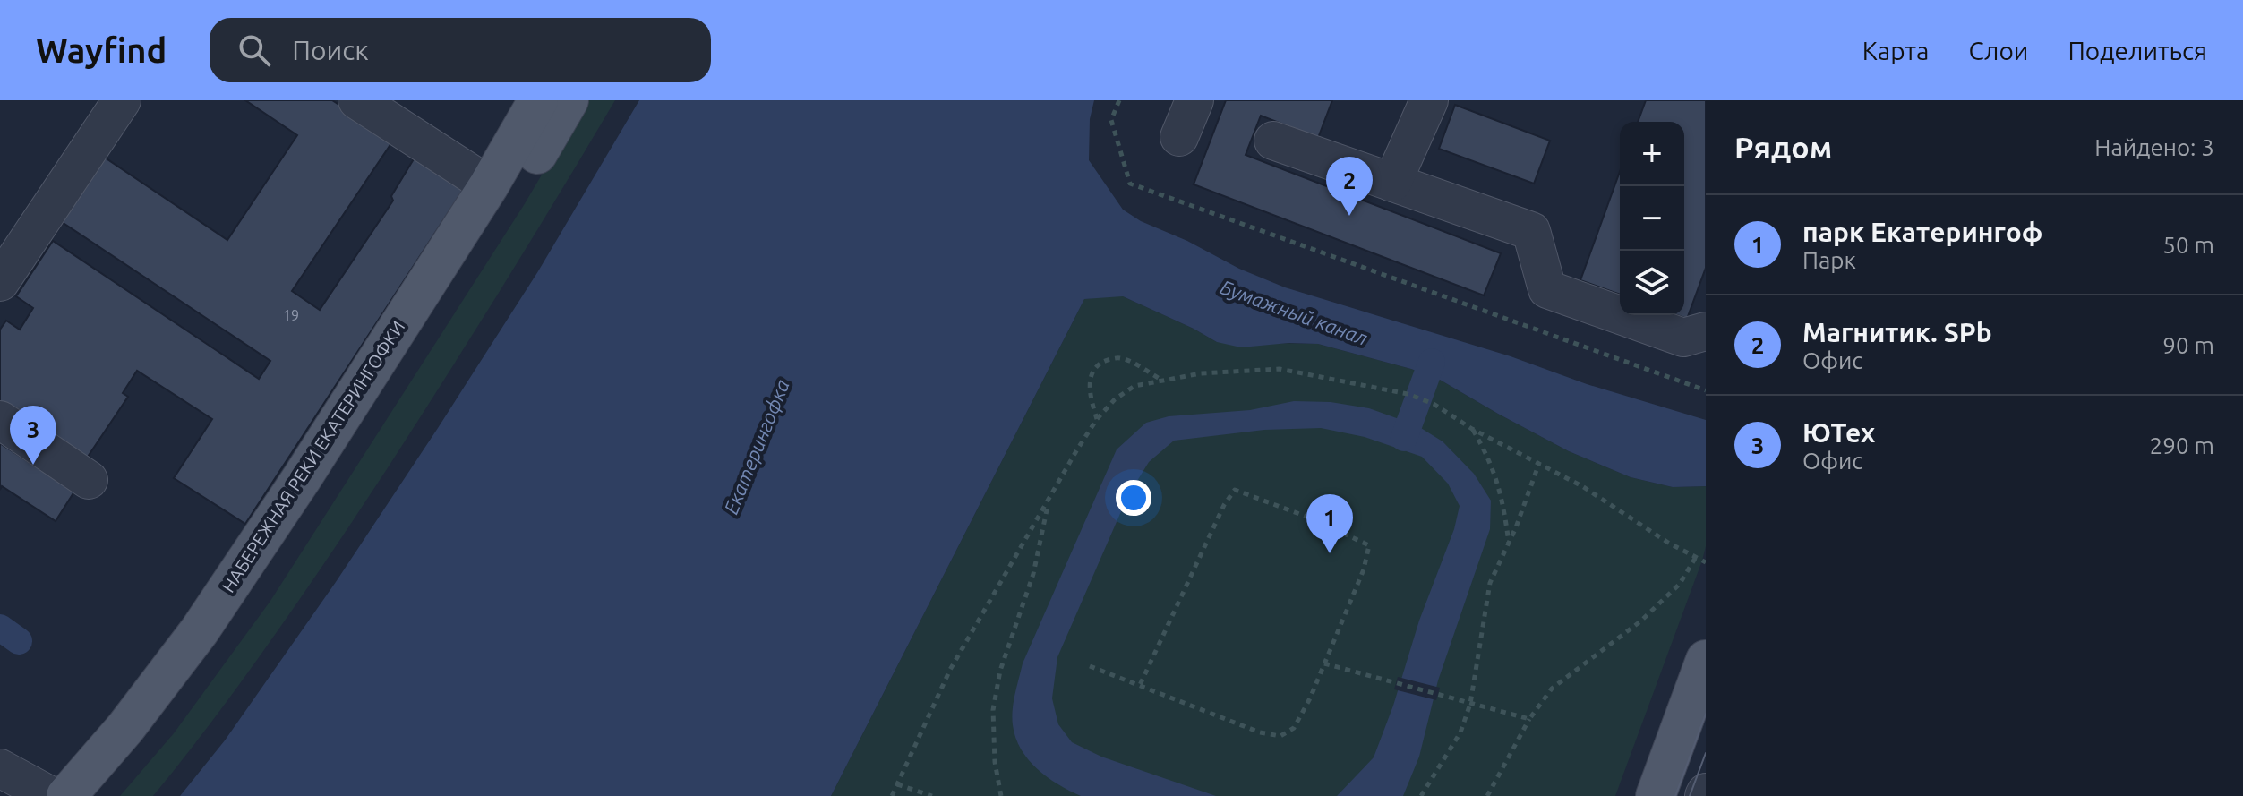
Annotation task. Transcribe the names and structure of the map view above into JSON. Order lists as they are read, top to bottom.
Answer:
{
  "streets": {
    "main road": ["НАБЕРЕЖНАЯ РЕКИ ЕКАТЕРИНГОФКИ"]
  },
  "water": ["Бумажный канал", "Екатерингофка"],
  "house_numbers": ["19"],
  "page": {
    "header": "Wayfind",
    "search": "Поиск",
    "nav": ["Карта", "Слои", "Поделиться"],
    "heading": ["Рядом", "Найдено: 3"],
    "map_buttons": ["+", "−"],
    "pins": ["2", "3", "1"],
    "list": [
      {
        "mark": "1",
        "name": "парк Екатерингоф",
        "note": "Парк",
        "value": "50 m"
      },
      {
        "mark": "2",
        "name": "Магнитик. SPb",
        "note": "Офис",
        "value": "90 m"
      },
      {
        "mark": "3",
        "name": "ЮТех",
        "note": "Офис",
        "value": "290 m"
      }
    ]
  }
}
